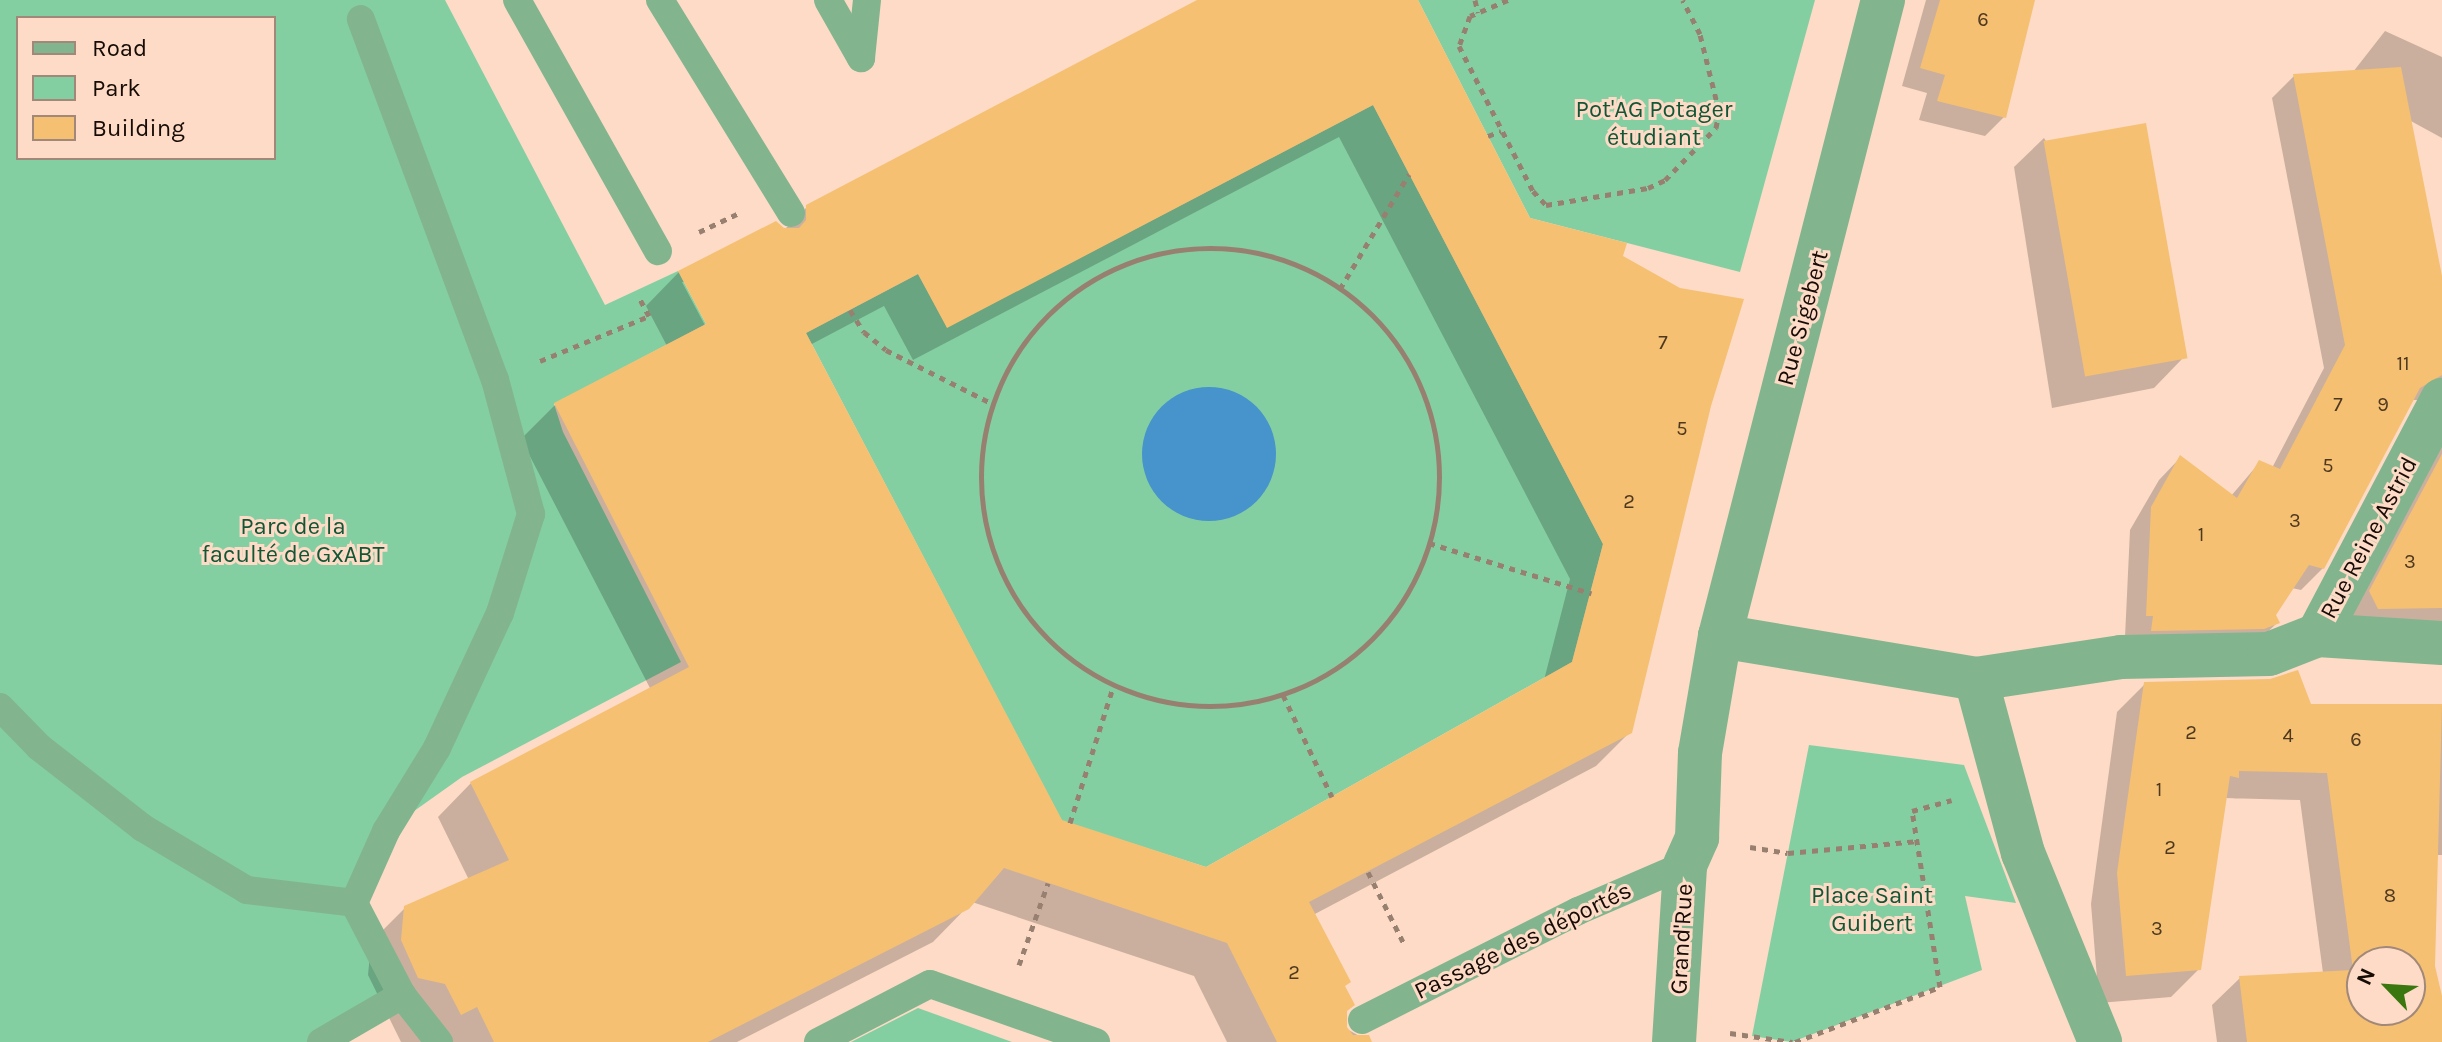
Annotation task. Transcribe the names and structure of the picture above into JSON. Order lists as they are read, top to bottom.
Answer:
{
  "streets": {
    "street": ["Rue Sigebert", "Rue Reine Astrid", "Grand'Rue"],
    "lane": ["Passage des déportés"]
  },
  "crossings": [
    ["Grand'Rue", "Passage des déportés"]
  ],
  "parks": ["Pot'AG Potager étudiant", "Parc de la faculté de GxABT", "Place Saint Guibert"],
  "house_numbers": [
    "6",
    "7",
    "11",
    "7",
    "9",
    "5",
    "5",
    "2",
    "3",
    "1",
    "3",
    "2",
    "4",
    "6",
    "1",
    "2",
    "8",
    "3",
    "2"
  ],
  "legend": ["Road", "Park", "Building"],
  "north": "top left"
}
